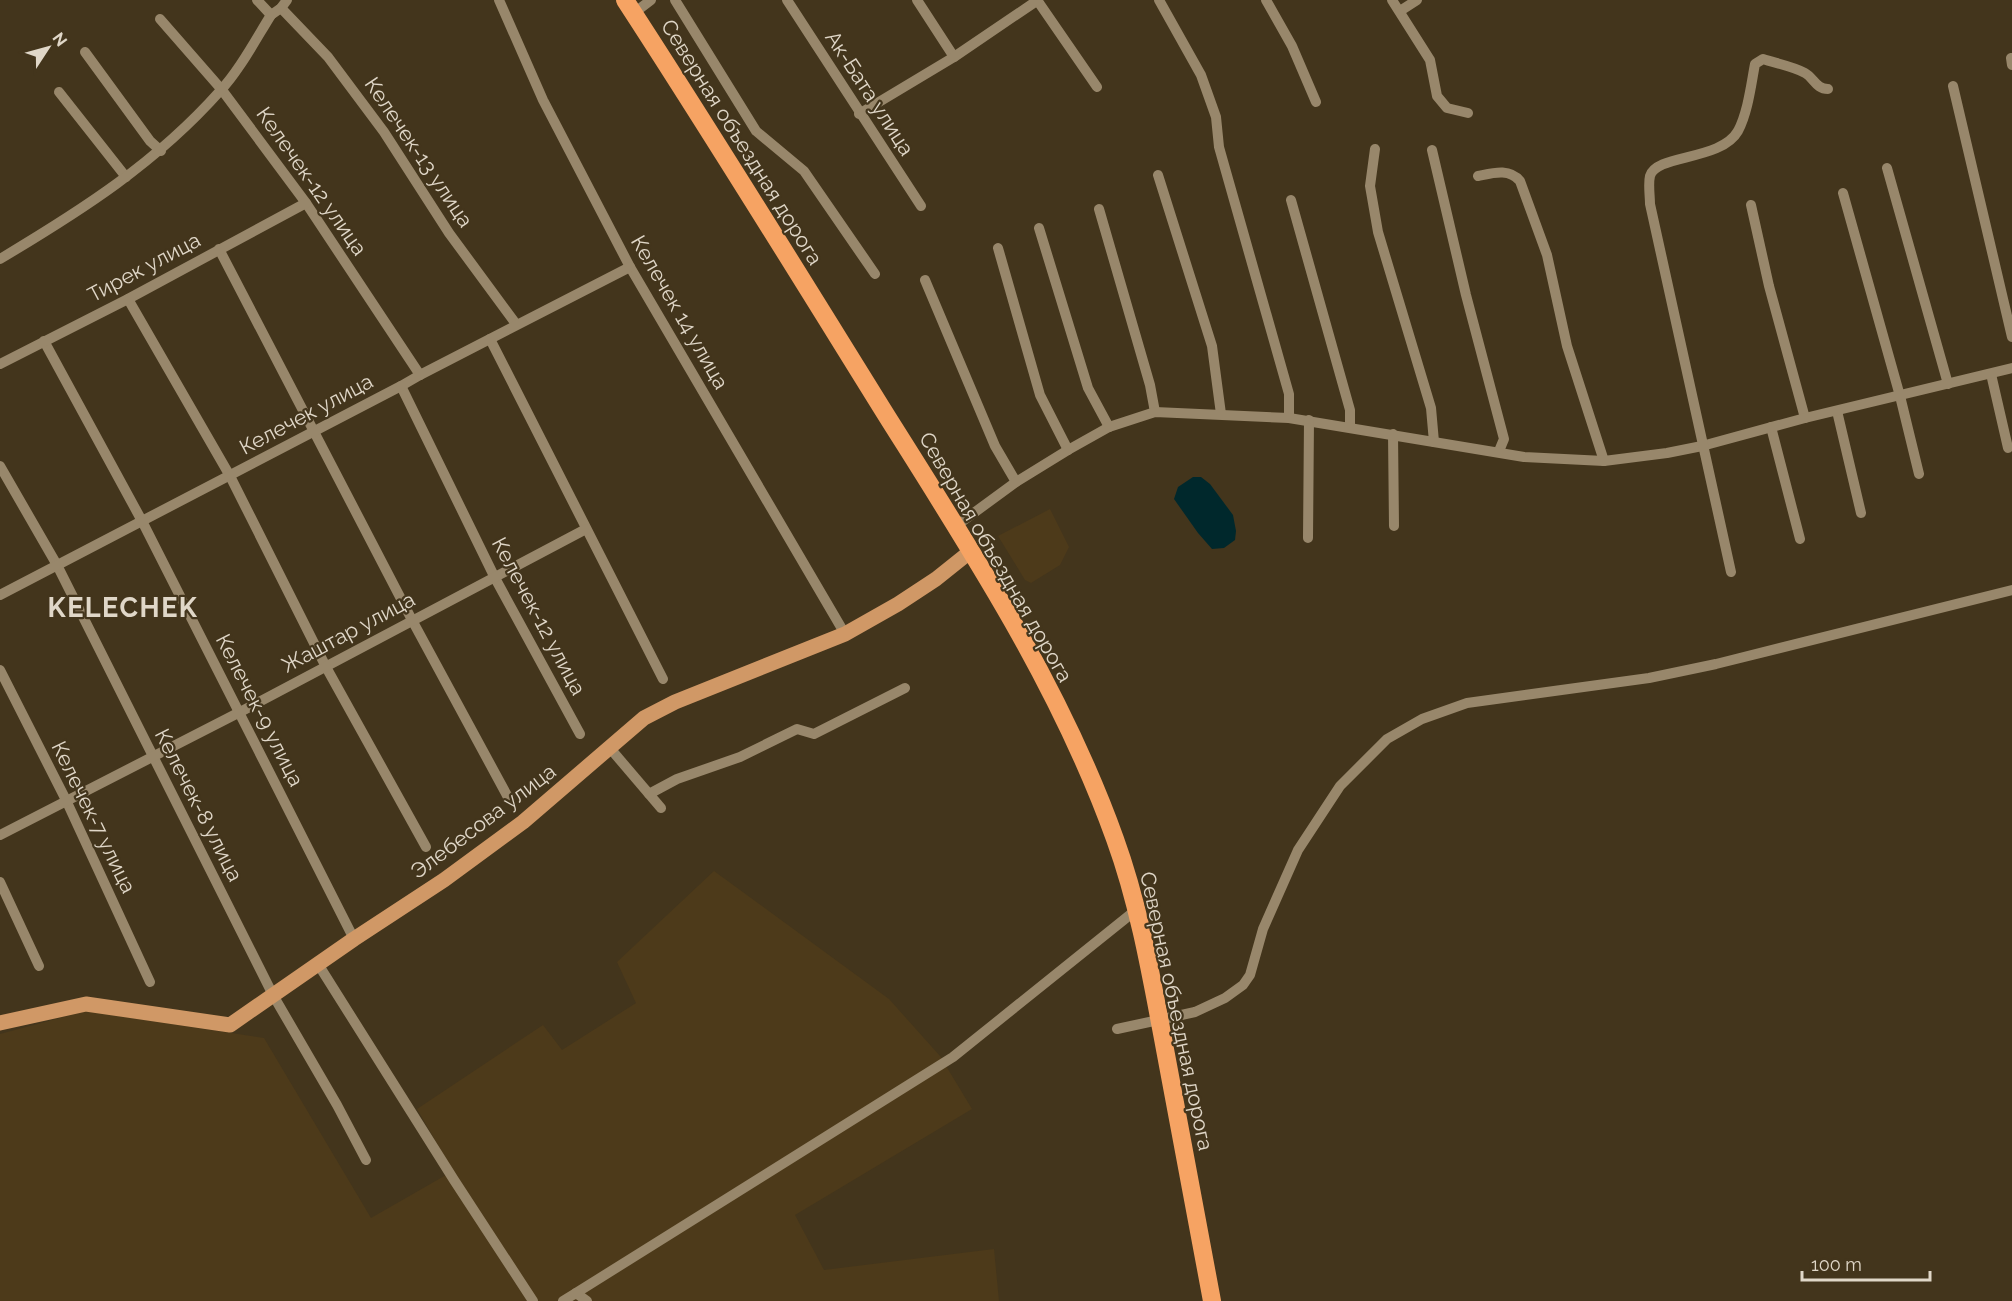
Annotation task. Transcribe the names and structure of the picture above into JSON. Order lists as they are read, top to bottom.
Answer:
{
  "streets": {
    "highway": ["Северная объездная дорога"],
    "main road": ["Элебесова улица"],
    "street": [
      "Ак-Бата улица",
      "Келечек-13 улица",
      "Келечек-12 улица",
      "Тирек улица",
      "Келечек 14 улица",
      "Келечек улица",
      "Жаштар улица",
      "Келечек-9 улица",
      "Келечек-8 улица",
      "Келечек-7 улица"
    ]
  },
  "crossings": [
    ["Северная объездная дорога", "Элебесова улица"],
    ["Келечек-13 улица", "Келечек улица"],
    ["Келечек-12 улица", "Тирек улица"],
    ["Келечек-12 улица", "Келечек улица"],
    ["Келечек-12 улица", "Жаштар улица"],
    ["Тирек улица", "Келечек-9 улица"],
    ["Келечек 14 улица", "Келечек улица"],
    ["Келечек 14 улица", "Элебесова улица"],
    ["Келечек улица", "Келечек-9 улица"],
    ["Келечек улица", "Келечек-8 улица"],
    ["Жаштар улица", "Келечек-9 улица"],
    ["Жаштар улица", "Келечек-8 улица"],
    ["Жаштар улица", "Келечек-7 улица"],
    ["Келечек-9 улица", "Элебесова улица"],
    ["Келечек-8 улица", "Элебесова улица"]
  ],
  "districts": ["KELECHEK"],
  "scale_bar": "100 m",
  "north": "top right"
}
